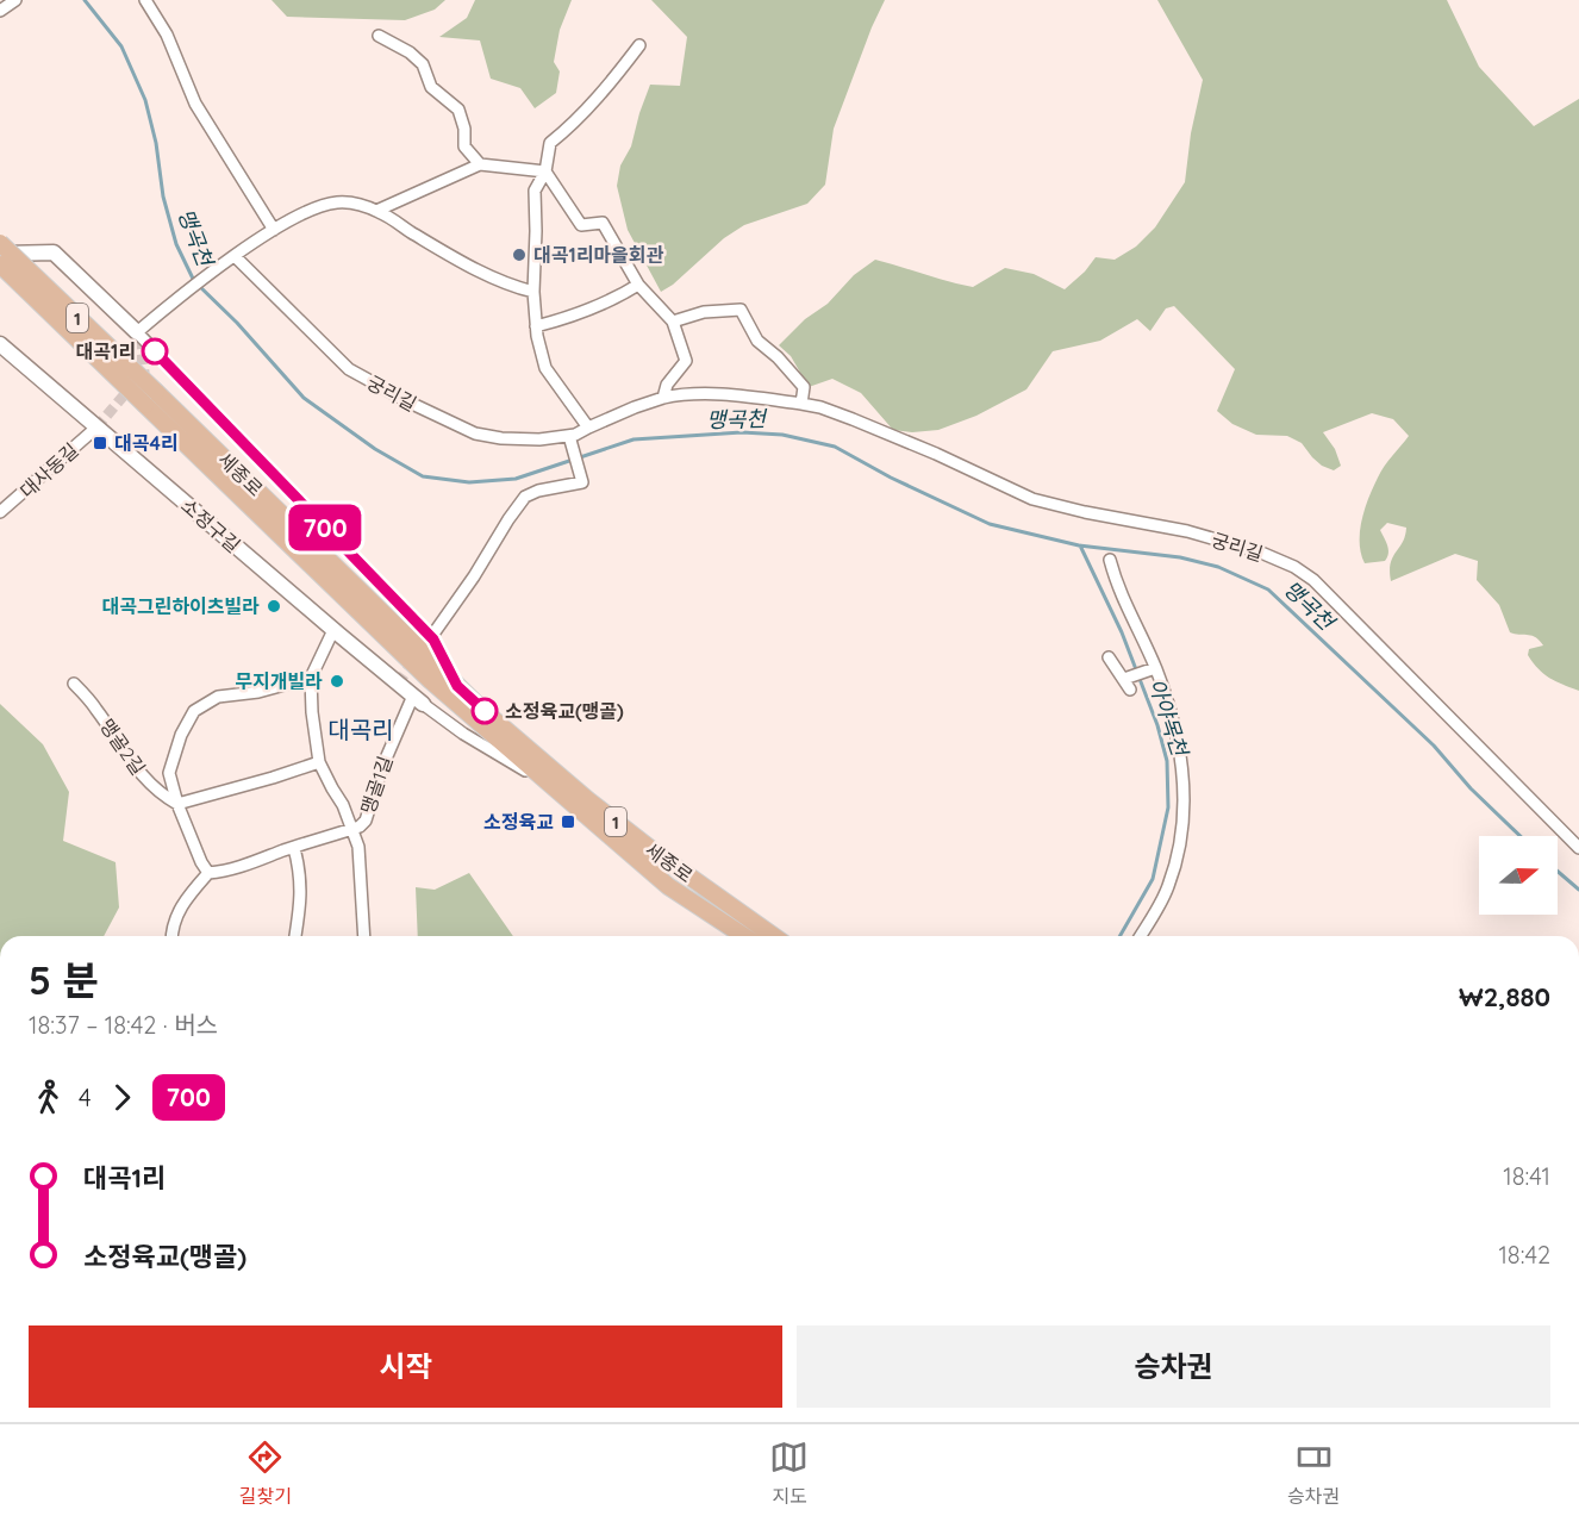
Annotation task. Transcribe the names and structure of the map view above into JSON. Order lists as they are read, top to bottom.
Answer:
{
  "streets": {
    "main road": ["1", "세종로"],
    "street": [
      "궁리길",
      "대사동길",
      "소정구길",
      "맹골2길",
      "맹골1길"
    ]
  },
  "crossings": [
    ["대사동길", "소정구길"],
    ["소정구길", "맹골1길"],
    ["맹골2길", "맹골1길"]
  ],
  "districts": ["대곡리"],
  "water": ["맹곡천", "아야목천"],
  "places": {
    "other": [
      "대곡1리마을회관",
      "대곡1리",
      "대곡그린하이츠빌라",
      "무지개빌라",
      "소정육교(맹골)"
    ],
    "transit": ["대곡4리", "소정육교"]
  },
  "lines": ["bus line 700"],
  "north": "right",
  "page": {
    "on_map": "700",
    "heading": ["5 분", "18:37 – 18:42 · 버스", "₩2,880"],
    "legs": ["4", "700"],
    "list": [
      {
        "name": "대곡1리",
        "value": "18:41"
      },
      {
        "name": "소정육교(맹골)",
        "value": "18:42"
      }
    ],
    "buttons": ["시작", "승차권"],
    "tabs": ["길찾기", "지도", "승차권"]
  }
}
